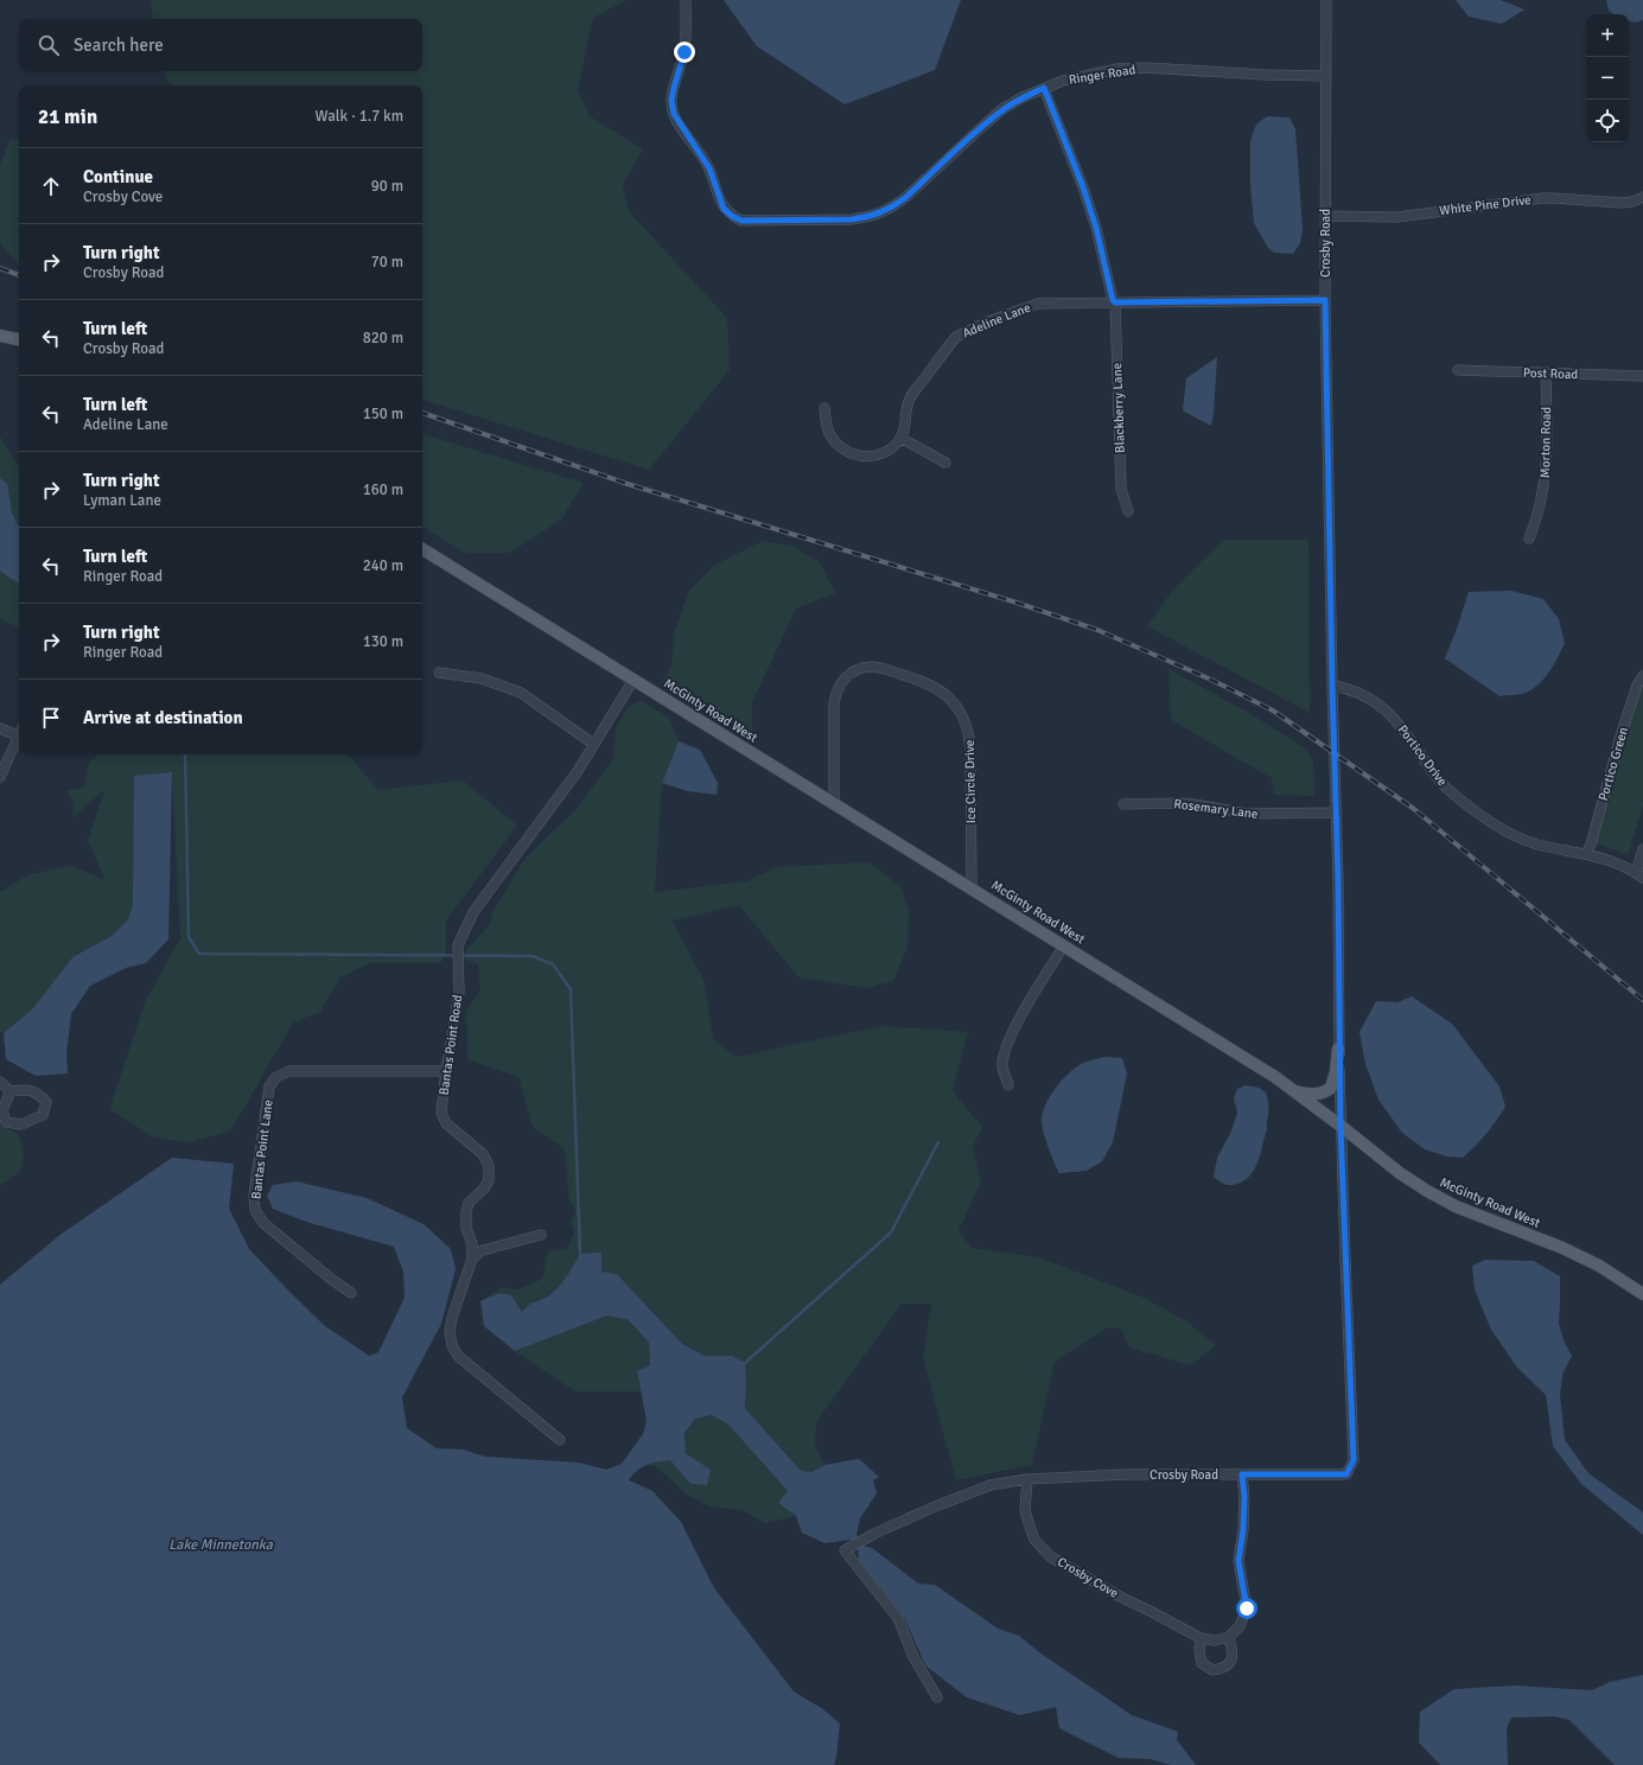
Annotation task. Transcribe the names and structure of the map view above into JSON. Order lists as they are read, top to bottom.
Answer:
{
  "streets": {
    "main road": ["McGinty Road West"],
    "street": [
      "Ringer Road",
      "White Pine Drive",
      "Crosby Road",
      "Adeline Lane",
      "Post Road",
      "Blackberry Lane",
      "Morton Road",
      "Portico Drive",
      "Portico Green",
      "Ice Circle Drive",
      "Rosemary Lane",
      "Bantas Point Road",
      "Bantas Point Lane",
      "Crosby Cove"
    ]
  },
  "crossings": [
    ["Ringer Road", "Crosby Road"],
    ["Ringer Road", "Blackberry Lane"],
    ["White Pine Drive", "Crosby Road"],
    ["Crosby Road", "Adeline Lane"],
    ["Crosby Road", "McGinty Road West"],
    ["Crosby Road", "Portico Drive"],
    ["Crosby Road", "Rosemary Lane"],
    ["Crosby Road", "Crosby Cove"],
    ["Adeline Lane", "Blackberry Lane"],
    ["Post Road", "Morton Road"],
    ["McGinty Road West", "Ice Circle Drive"],
    ["McGinty Road West", "Bantas Point Road"],
    ["Portico Drive", "Portico Green"],
    ["Bantas Point Road", "Bantas Point Lane"]
  ],
  "water": ["Lake Minnetonka"],
  "page": {
    "map_buttons": ["+", "−"],
    "search": "Search here",
    "heading": ["21 min", "Walk · 1.7 km"],
    "list": [
      ["Continue", "Crosby Cove", "90 m"],
      ["Turn right", "Crosby Road", "70 m"],
      ["Turn left", "Crosby Road", "820 m"],
      ["Turn left", "Adeline Lane", "150 m"],
      ["Turn right", "Lyman Lane", "160 m"],
      ["Turn left", "Ringer Road", "240 m"],
      ["Turn right", "Ringer Road", "130 m"],
      "Arrive at destination"
    ]
  }
}
